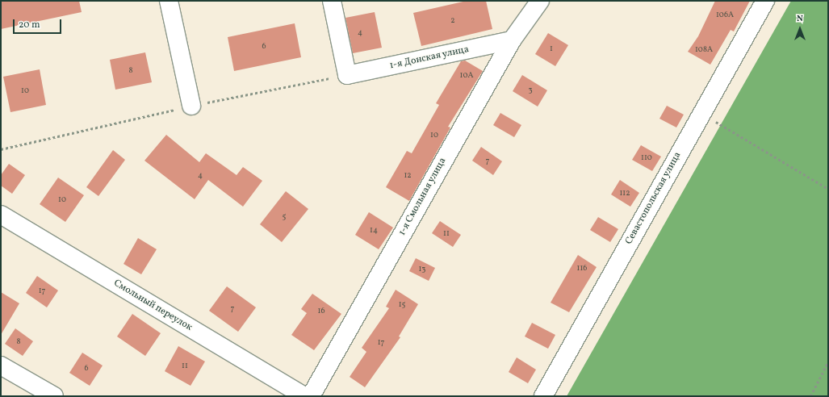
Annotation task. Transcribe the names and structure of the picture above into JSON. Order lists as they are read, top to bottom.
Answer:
{
  "streets": {
    "street": [
      "1-я Донская улица",
      "1-я Смольная улица",
      "Севастопольская улица",
      "Смольный переулок"
    ]
  },
  "crossings": [
    ["1-я Донская улица", "1-я Смольная улица"]
  ],
  "house_numbers": [
    "106А",
    "2",
    "4",
    "6",
    "1",
    "108А",
    "8",
    "10А",
    "3",
    "10",
    "10",
    "110",
    "7",
    "4",
    "12",
    "112",
    "10",
    "5",
    "14",
    "11",
    "116",
    "13",
    "17",
    "15",
    "7",
    "16",
    "8",
    "17",
    "11",
    "6"
  ],
  "scale_bar": "20 m",
  "north": "top"
}
